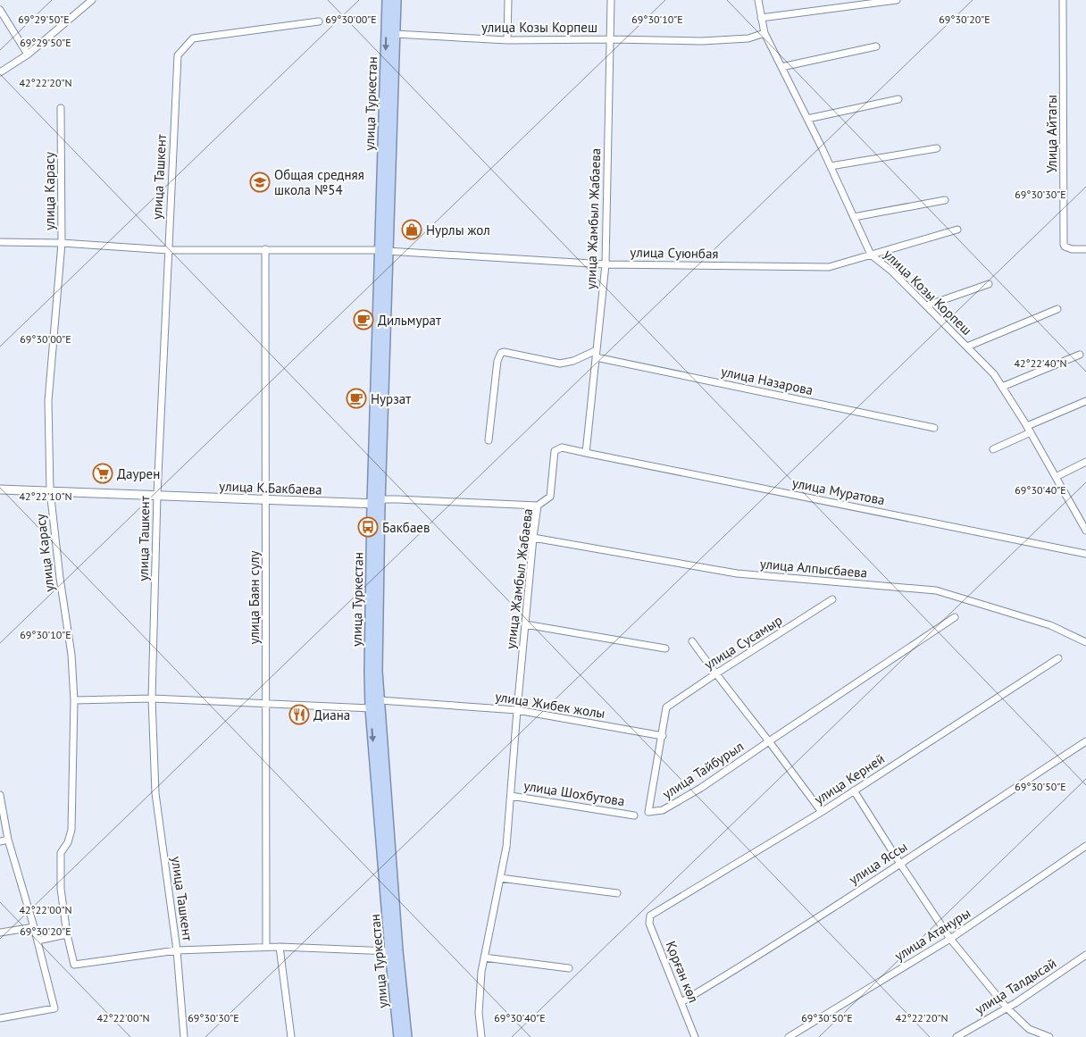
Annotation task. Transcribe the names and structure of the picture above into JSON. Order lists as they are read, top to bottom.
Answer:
{
  "streets": {
    "highway": ["улица Туркестан"],
    "street": [
      "улица Козы Корпеш",
      "Улица Айтагы",
      "улица Ташкент",
      "улица Карасу",
      "улица Жамбыл Жабаева",
      "улица Суюнбая",
      "улица Назарова",
      "улица К.Бакбаева",
      "улица Муратова",
      "улица Алпысбаева",
      "улица Баян сулу",
      "улица Сусамыр",
      "улица Жибек жолы",
      "улица Тайбурыл",
      "улица Керней",
      "улица Шохбутова",
      "улица Яссы",
      "улица Атануры",
      "Қорған көл",
      "улица Талдысай"
    ]
  },
  "crossings": [
    ["улица Козы Корпеш", "улица Туркестан"],
    ["улица Козы Корпеш", "улица Жамбыл Жабаева"],
    ["улица Козы Корпеш", "улица Суюнбая"],
    ["улица Туркестан", "улица Суюнбая"],
    ["улица Туркестан", "улица К.Бакбаева"],
    ["улица Туркестан", "улица Жибек жолы"],
    ["улица Ташкент", "улица Карасу"],
    ["улица Ташкент", "улица Суюнбая"],
    ["улица Ташкент", "улица К.Бакбаева"],
    ["улица Карасу", "улица Суюнбая"],
    ["улица Карасу", "улица К.Бакбаева"],
    ["улица Жамбыл Жабаева", "улица Суюнбая"],
    ["улица Жамбыл Жабаева", "улица Назарова"],
    ["улица Жамбыл Жабаева", "улица К.Бакбаева"],
    ["улица Жамбыл Жабаева", "улица Муратова"],
    ["улица Жамбыл Жабаева", "улица Алпысбаева"],
    ["улица Жамбыл Жабаева", "улица Жибек жолы"],
    ["улица Жамбыл Жабаева", "улица Шохбутова"],
    ["улица Суюнбая", "улица Баян сулу"],
    ["улица К.Бакбаева", "улица Баян сулу"],
    ["улица Сусамыр", "улица Жибек жолы"],
    ["улица Сусамыр", "улица Тайбурыл"],
    ["улица Жибек жолы", "улица Тайбурыл"],
    ["улица Керней", "Қорған көл"],
    ["улица Яссы", "Қорған көл"]
  ],
  "places": {
    "school or university": ["Общая средняя школа №54"],
    "shop": ["Нурлы жол"],
    "cafe": ["Дильмурат", "Нурзат"],
    "supermarket": ["Даурен"],
    "bus stop": ["Бакбаев"],
    "restaurant": ["Диана"]
  },
  "coordinates": [
    "69°29'50\"E",
    "69°30'00\"E",
    "69°30'10\"E",
    "69°30'20\"E",
    "42°22'20\"N",
    "69°30'30\"E",
    "42°22'40\"N",
    "69°30'40\"E",
    "42°22'10\"N",
    "69°30'50\"E",
    "42°22'00\"N"
  ]
}
